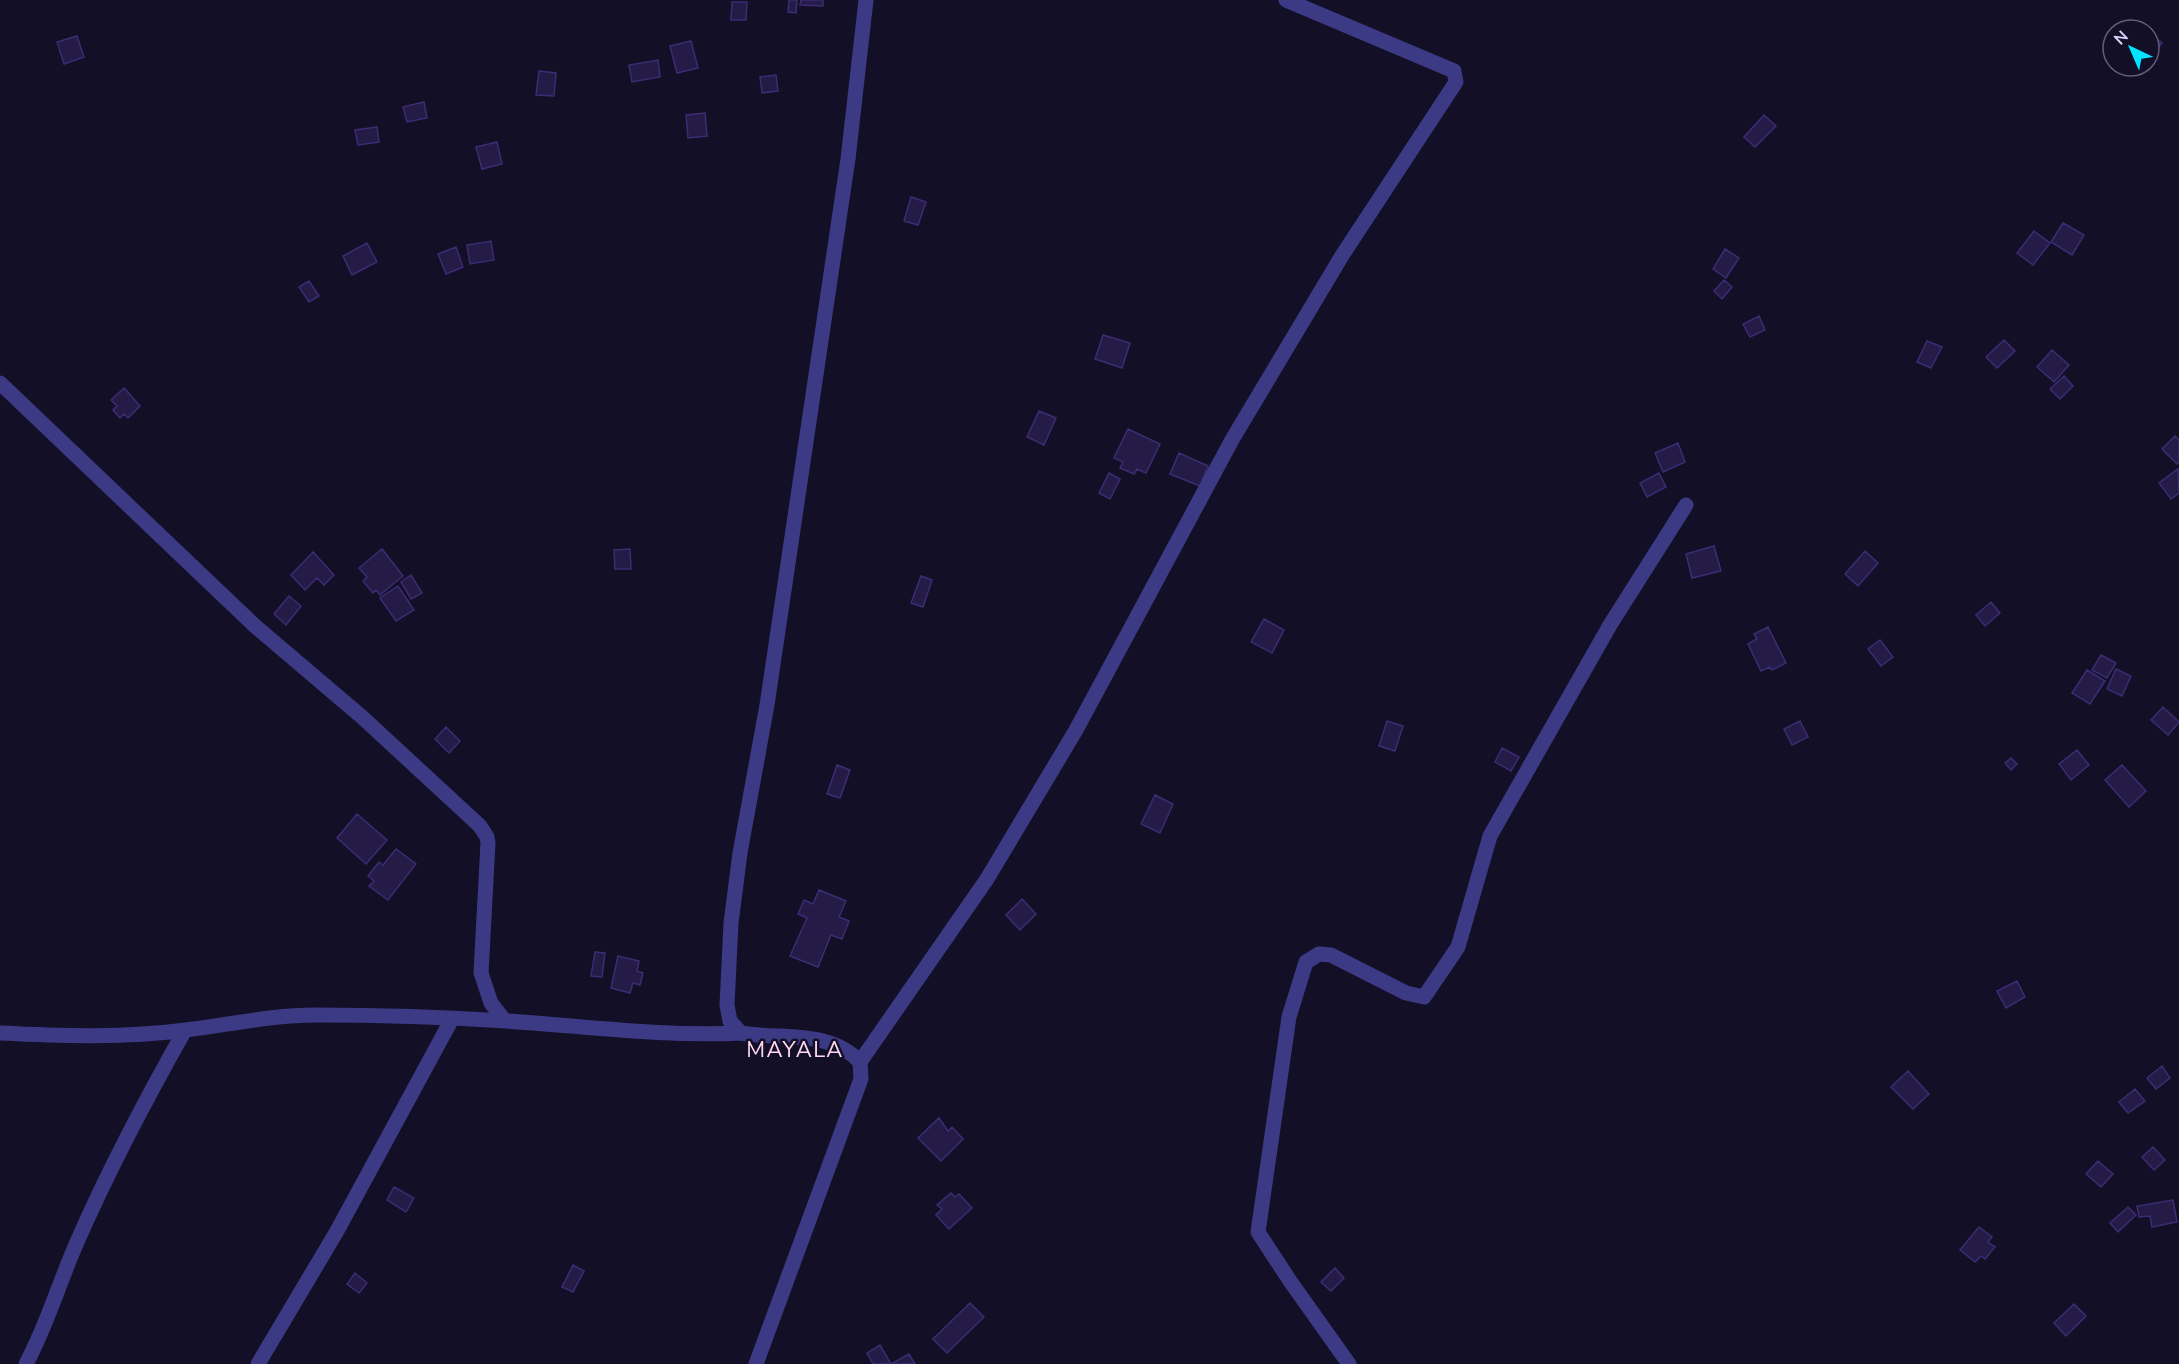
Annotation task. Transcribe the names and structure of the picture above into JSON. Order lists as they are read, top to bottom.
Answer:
{
  "districts": ["MAYALA"],
  "north": "top left"
}
